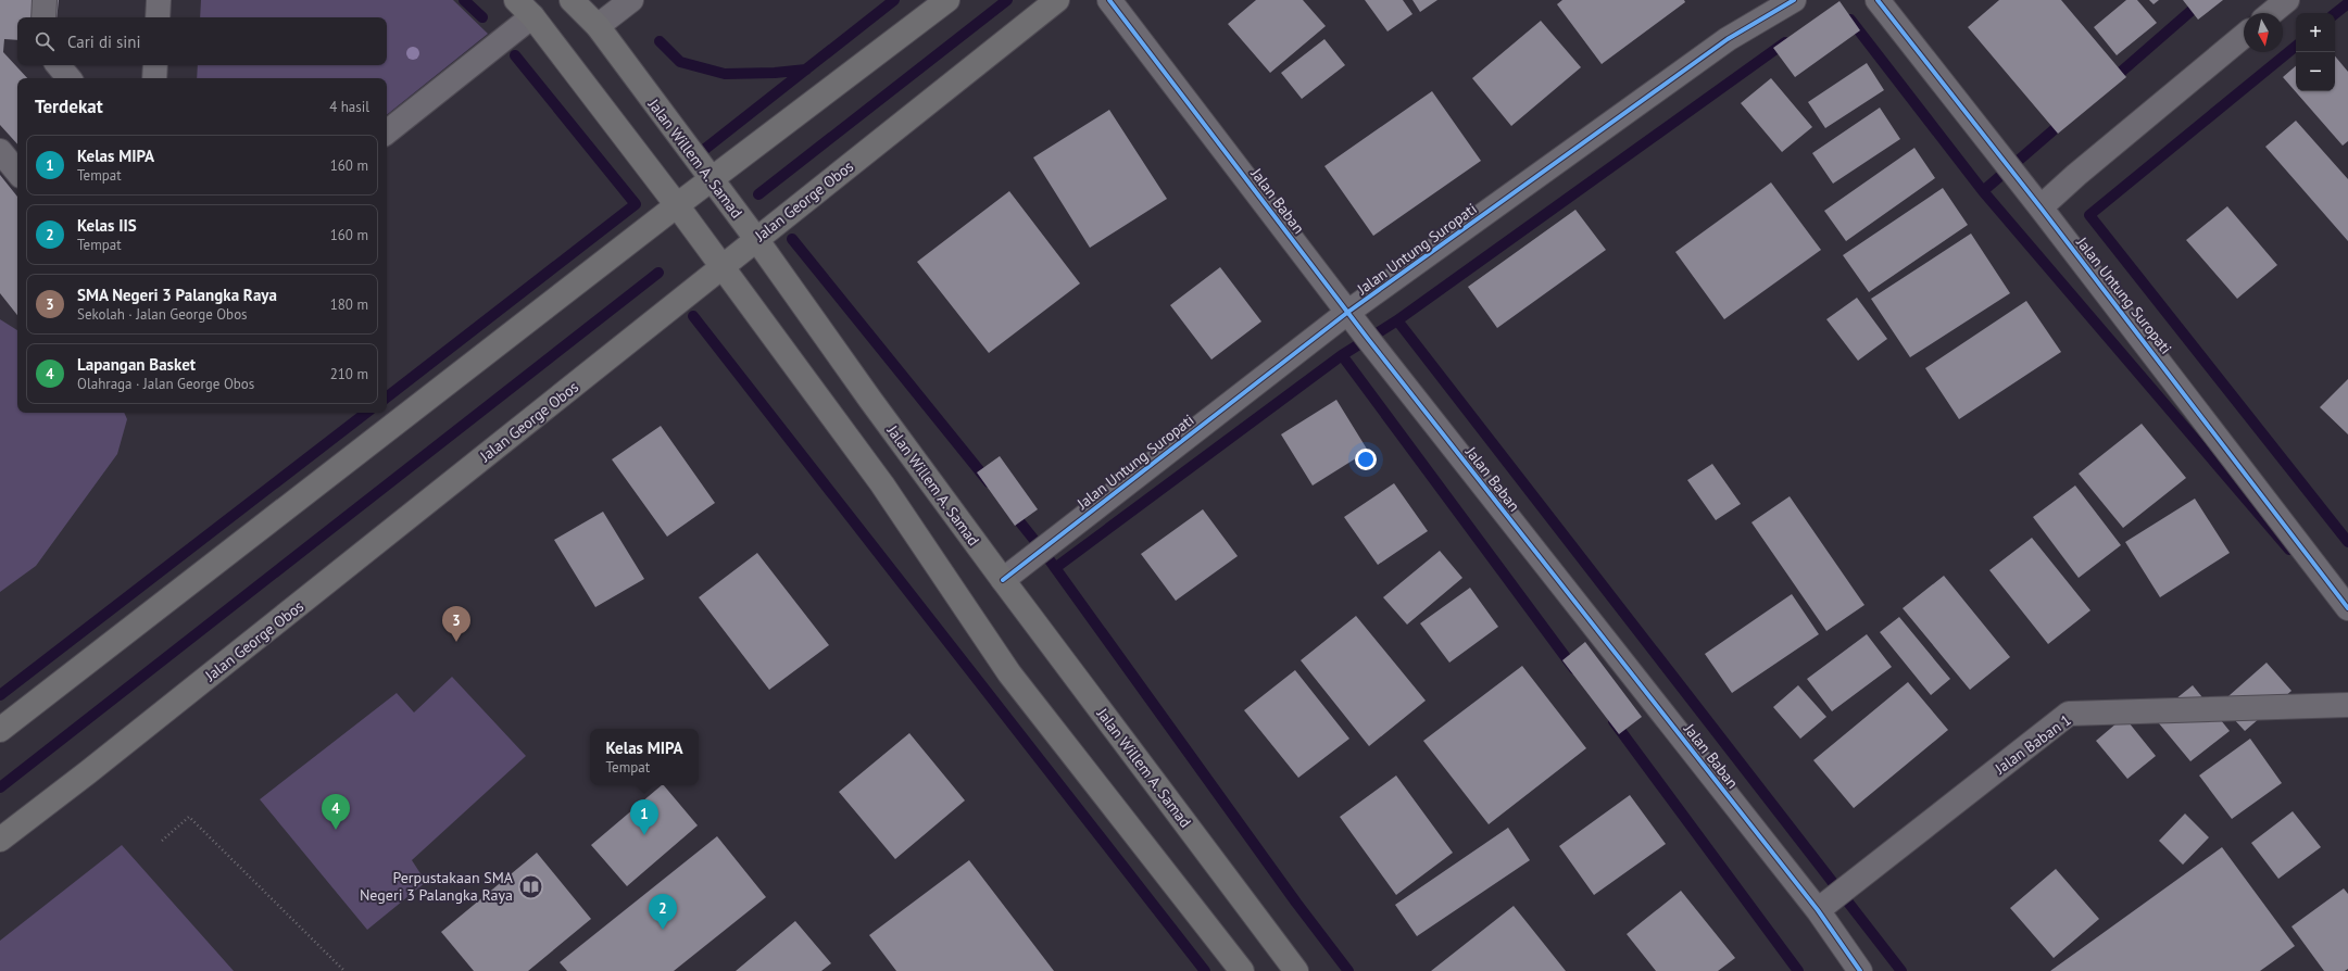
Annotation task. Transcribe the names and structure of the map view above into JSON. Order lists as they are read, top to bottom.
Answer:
{
  "streets": {
    "main road": ["Jalan Willem A. Samad", "Jalan George Obos"],
    "street": ["Jalan Baban", "Jalan Untung Suropati", "Jalan Baban 1"]
  },
  "crossings": [
    ["Jalan Willem A. Samad", "Jalan George Obos"],
    ["Jalan Willem A. Samad", "Jalan Untung Suropati"],
    ["Jalan Baban", "Jalan Untung Suropati"],
    ["Jalan Baban", "Jalan Baban 1"]
  ],
  "places": {
    "library": ["Perpustakaan SMA Negeri 3 Palangka Raya"]
  },
  "north": "bottom",
  "page": {
    "map_buttons": ["+", "−"],
    "search": "Cari di sini",
    "heading": ["Terdekat", "4 hasil"],
    "list": [
      {
        "mark": "1",
        "name": "Kelas MIPA",
        "note": "Tempat",
        "value": "160 m"
      },
      {
        "mark": "2",
        "name": "Kelas IIS",
        "note": "Tempat",
        "value": "160 m"
      },
      {
        "mark": "3",
        "name": "SMA Negeri 3 Palangka Raya",
        "note": "Sekolah · Jalan George Obos",
        "value": "180 m"
      },
      {
        "mark": "4",
        "name": "Lapangan Basket",
        "note": "Olahraga · Jalan George Obos",
        "value": "210 m"
      }
    ],
    "pins": [
      "3",
      "4",
      "1",
      "2"
    ],
    "popup": ["Kelas MIPA", "Tempat"]
  }
}
